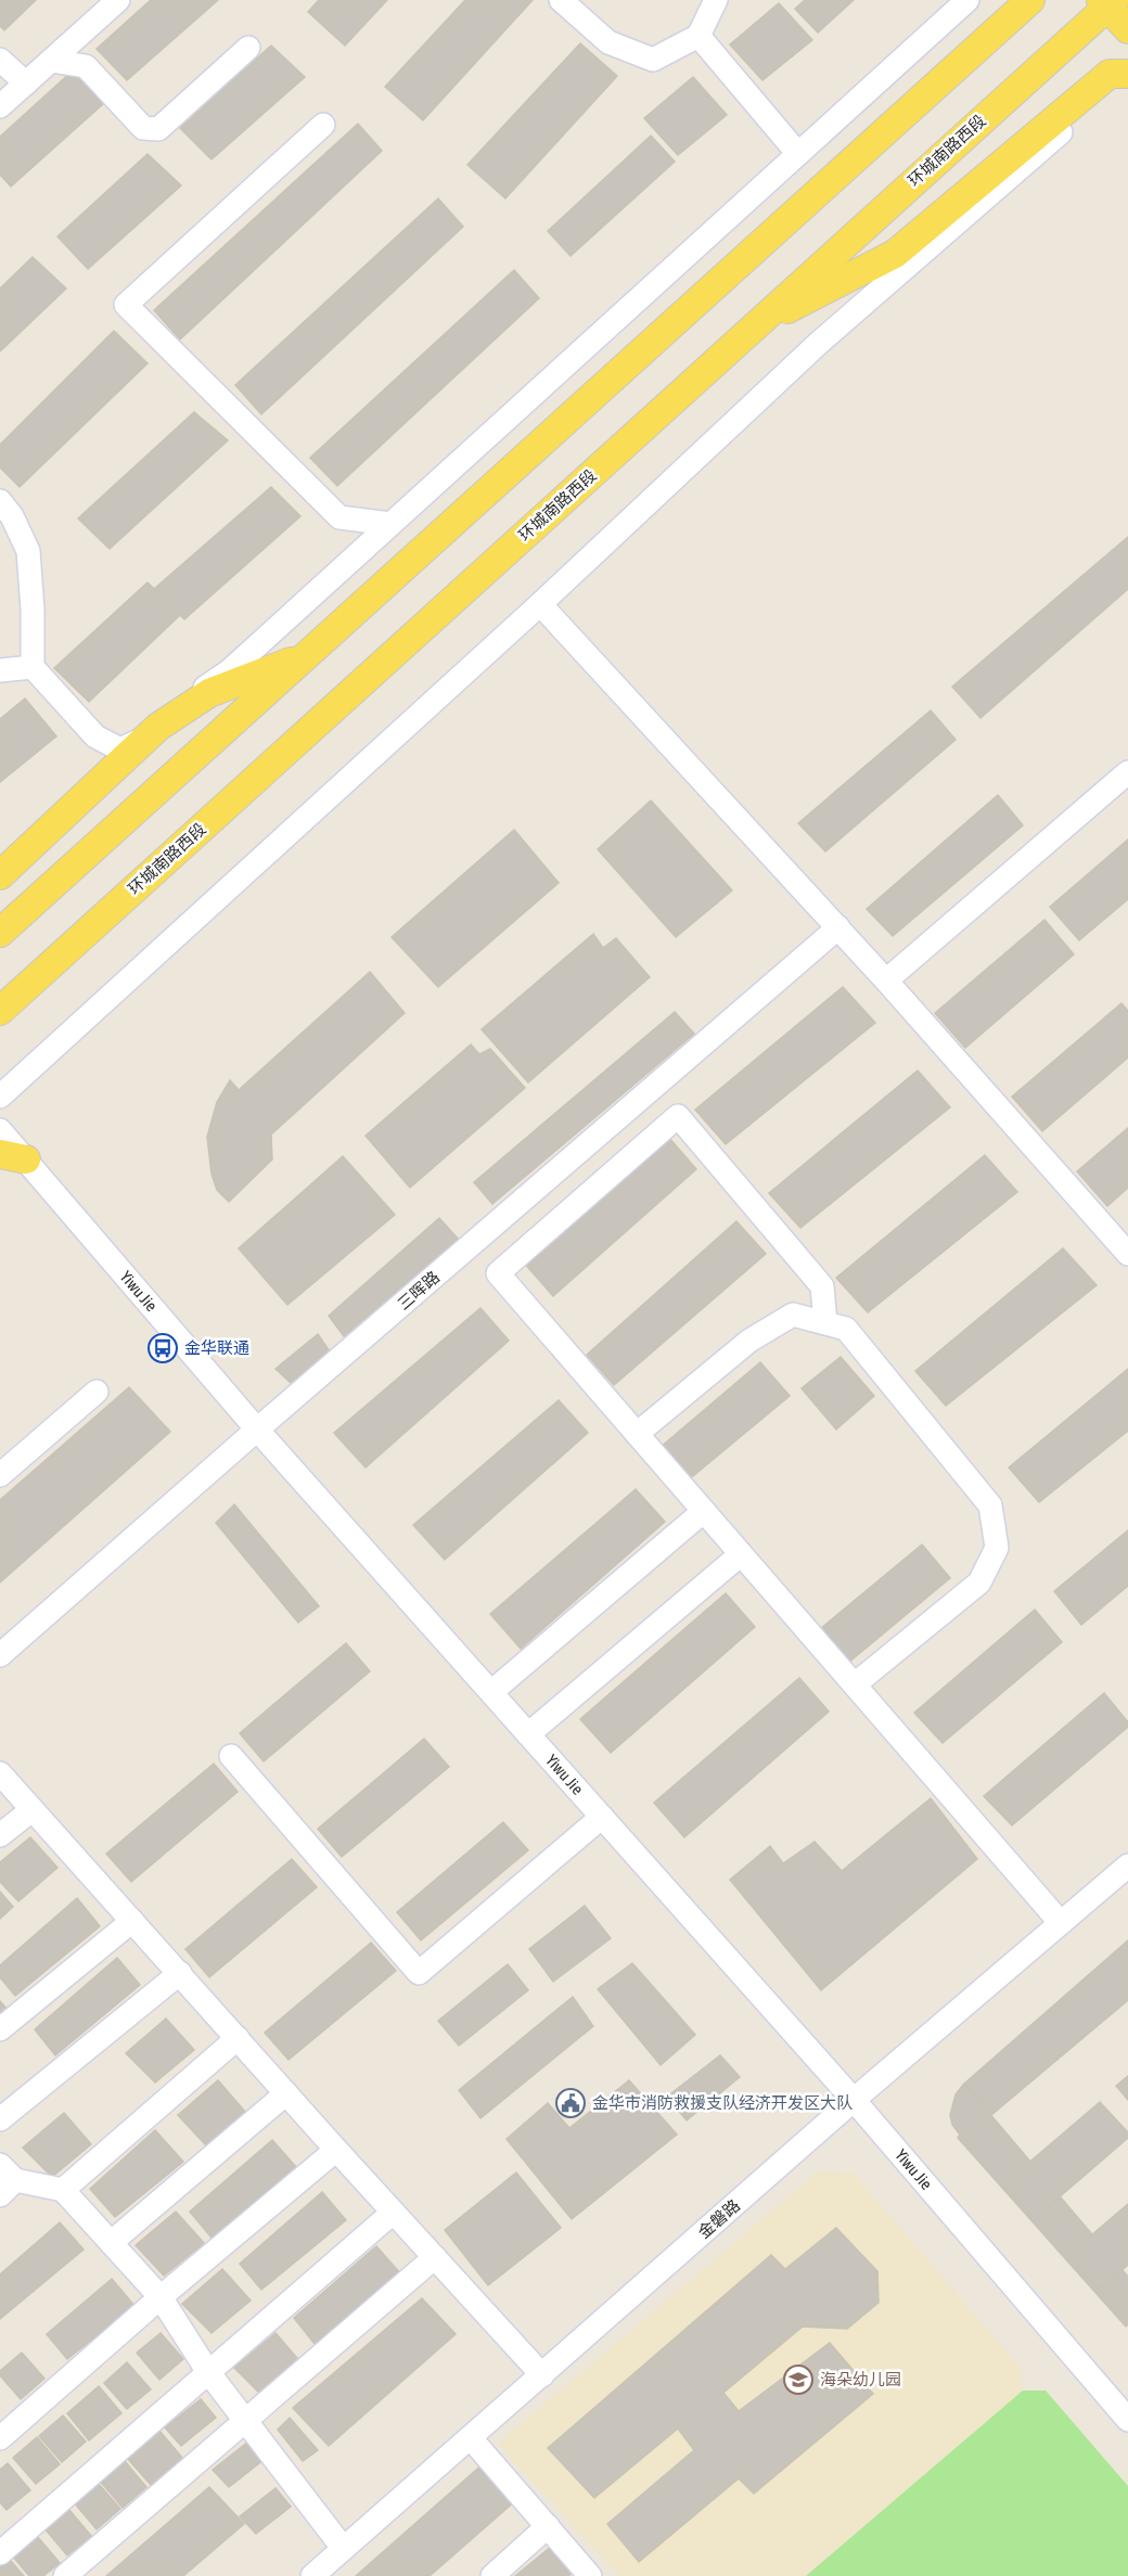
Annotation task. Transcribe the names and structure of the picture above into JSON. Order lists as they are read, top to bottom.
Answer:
{
  "streets": {
    "main road": ["环城南路西段"],
    "street": ["三晖路", "Yiwu Jie", "金磐路"]
  },
  "crossings": [
    ["三晖路", "Yiwu Jie"],
    ["Yiwu Jie", "金磐路"]
  ],
  "places": {
    "bus stop": ["金华联通"],
    "public building": ["金华市消防救援支队经济开发区大队"],
    "school or university": ["海朵幼儿园"]
  }
}
